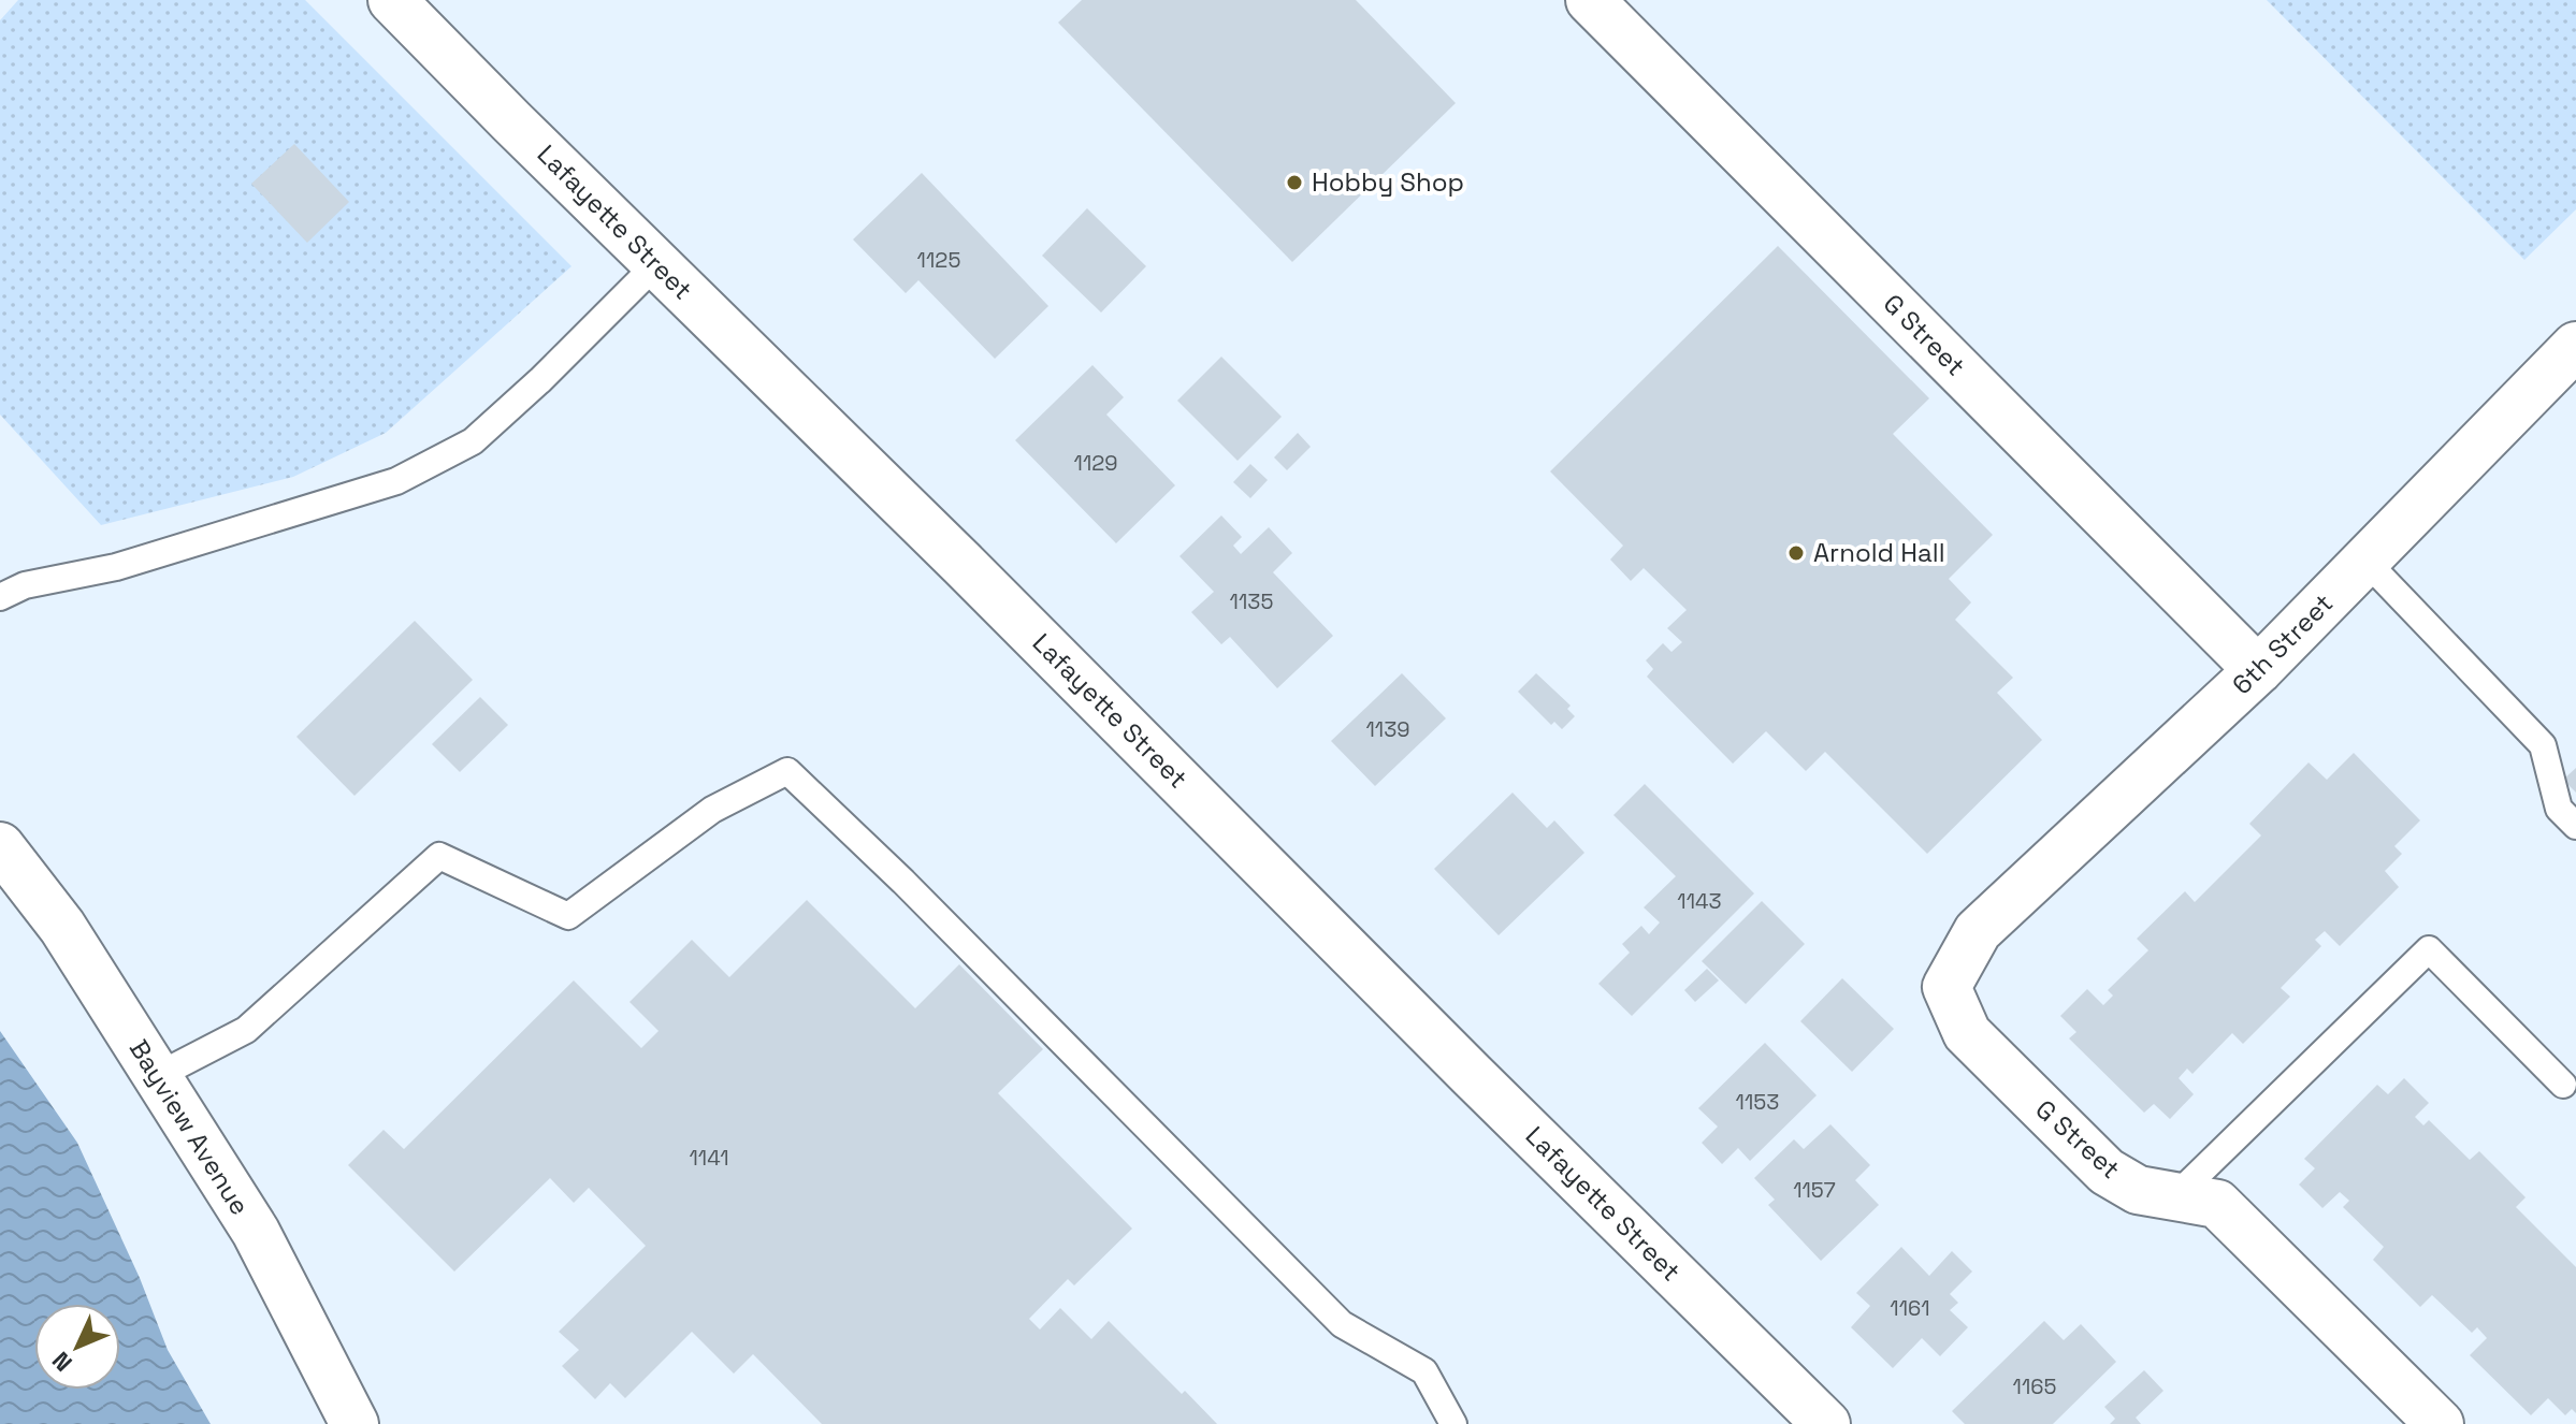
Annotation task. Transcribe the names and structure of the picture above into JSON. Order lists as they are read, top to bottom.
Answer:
{
  "streets": {
    "street": [
      "Lafayette Street",
      "G Street",
      "6th Street",
      "Bayview Avenue"
    ]
  },
  "crossings": [
    ["G Street", "6th Street"]
  ],
  "places": ["Hobby Shop", "Arnold Hall"],
  "house_numbers": [
    "1125",
    "1129",
    "1135",
    "1139",
    "1143",
    "1153",
    "1141",
    "1157",
    "1161",
    "1165"
  ],
  "north": "bottom left"
}
